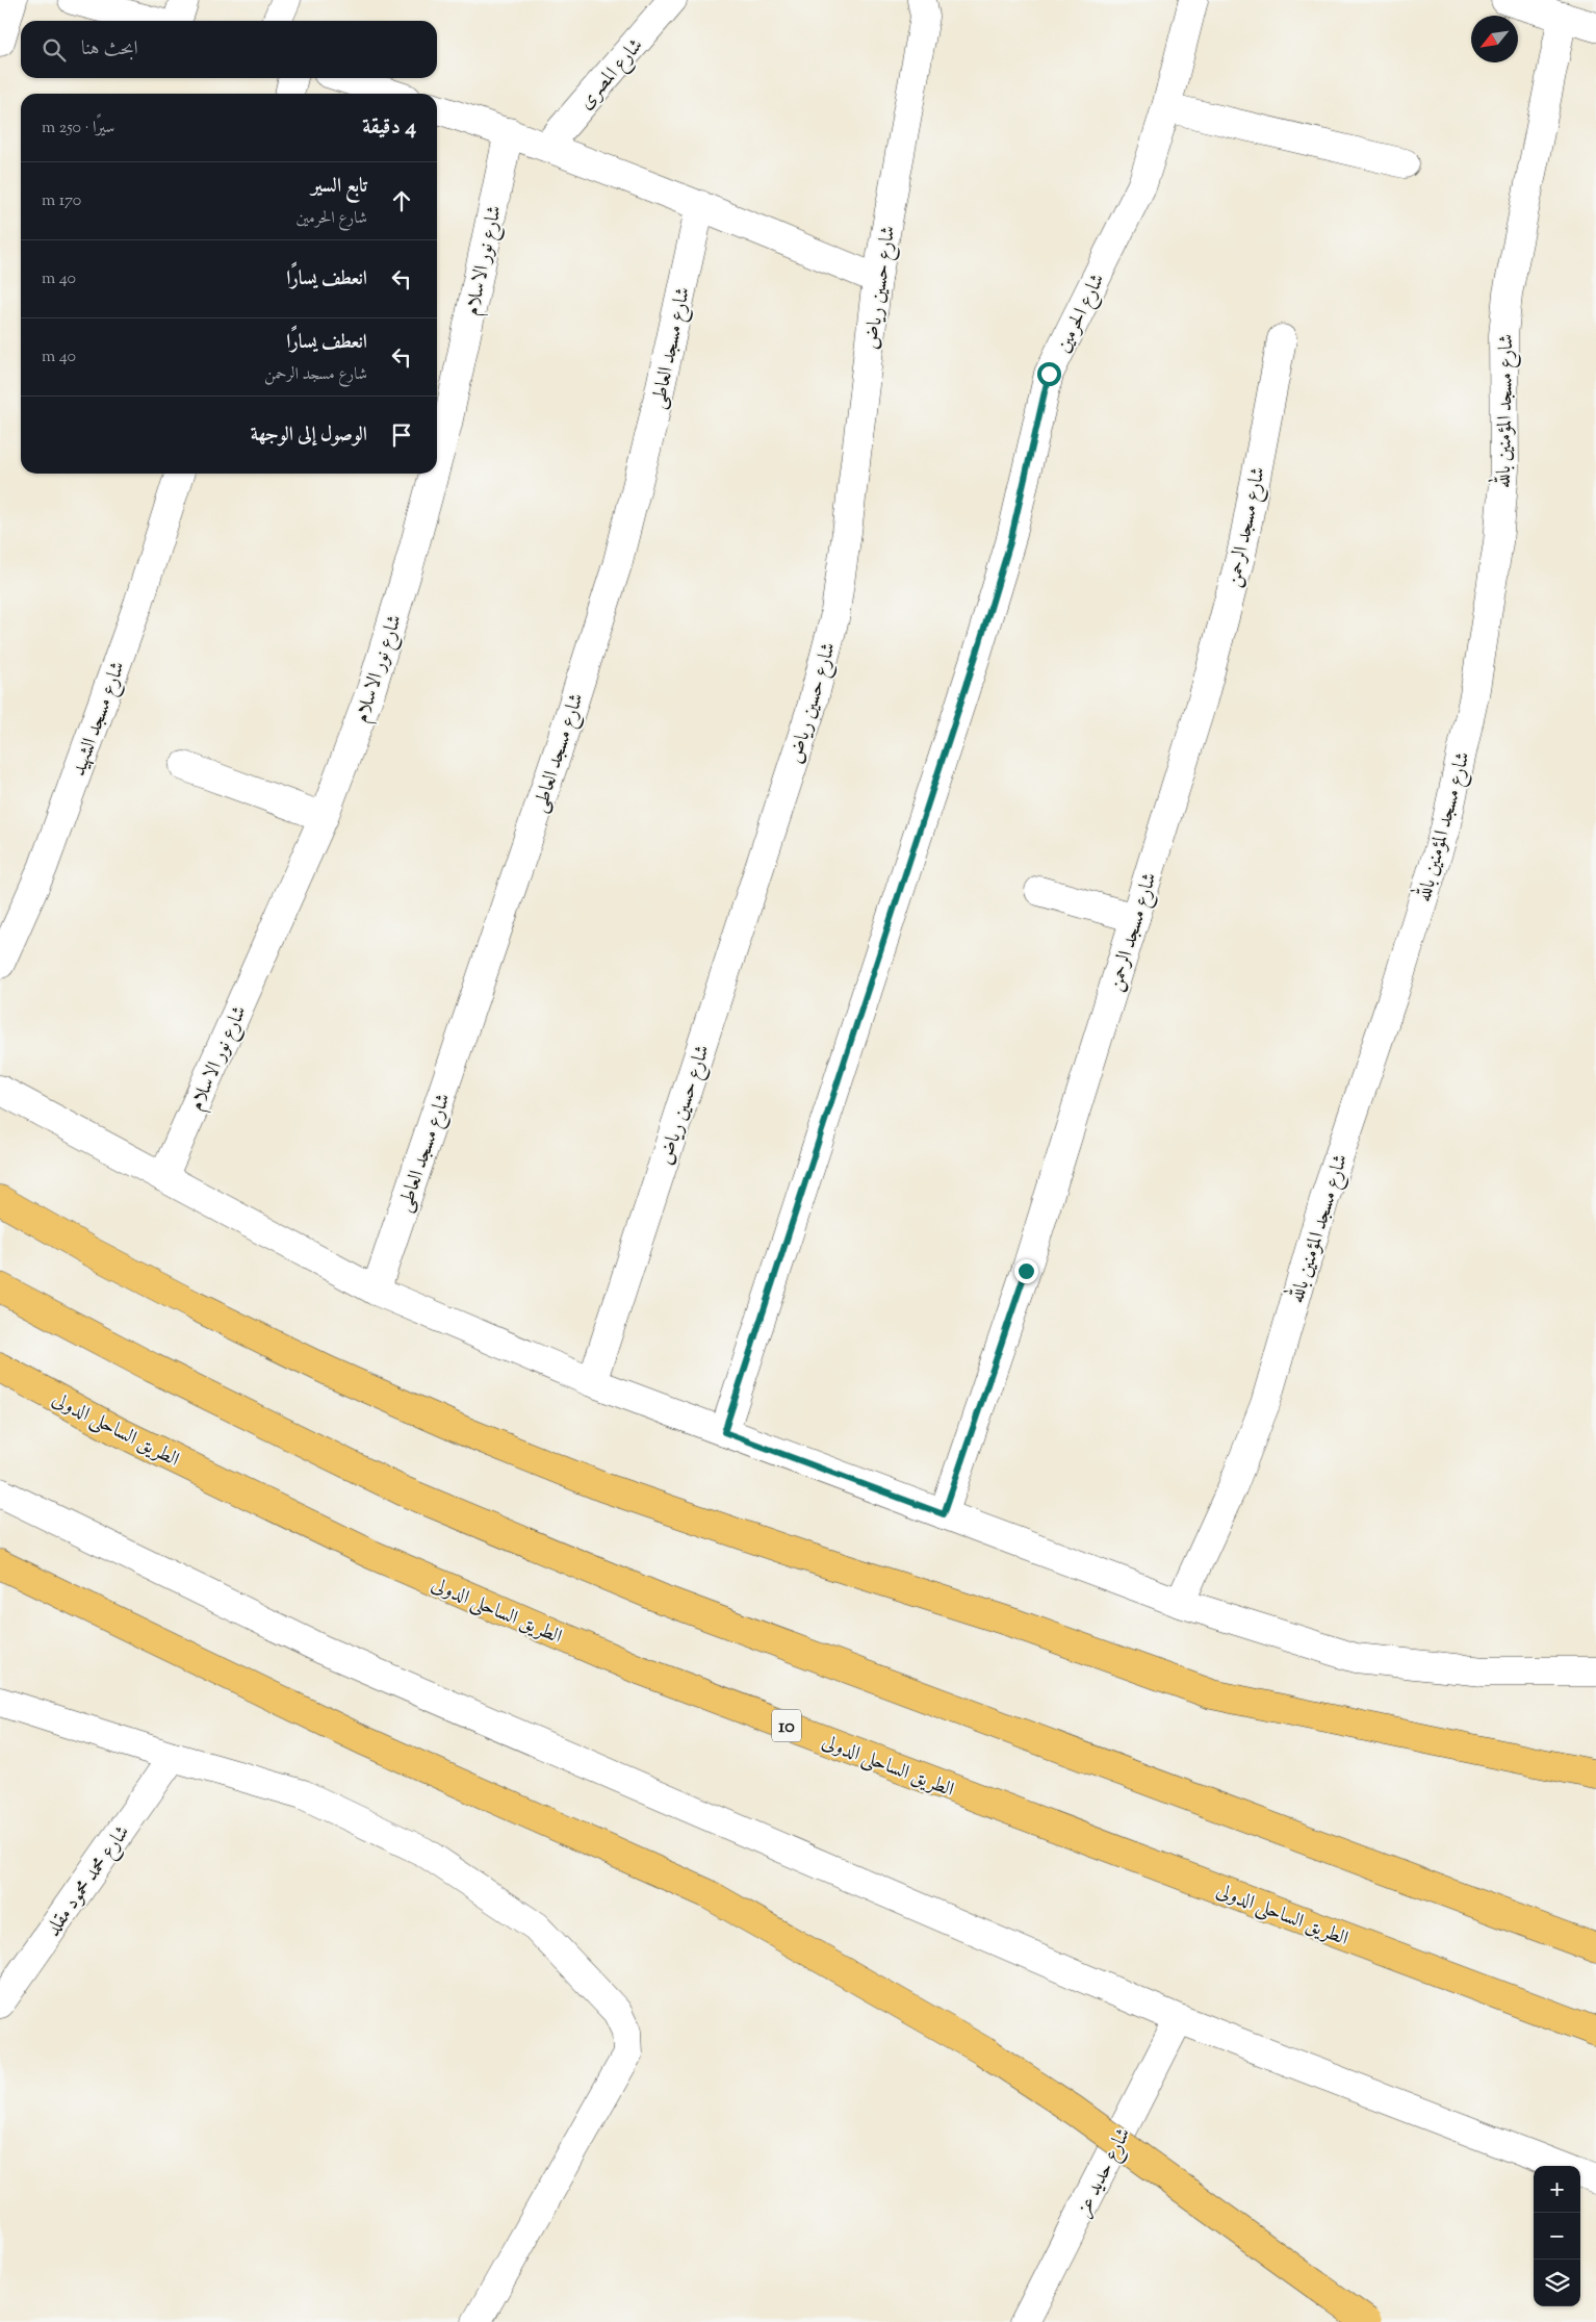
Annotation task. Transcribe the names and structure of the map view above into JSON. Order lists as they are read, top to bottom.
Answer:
{
  "streets": {
    "highway": ["الطريق الساحلى الدولى", "10"],
    "street": [
      "شارع المصرى",
      "شارع نور الاسلام",
      "شارع حسين رياض",
      "شارع الحرمين",
      "شارع مسجد العاطى",
      "شارع مسجد المؤمنين بالله",
      "شارع مسجد الرحمن",
      "شارع مسجد الشهيد",
      "شارع محمد محمود مقلد",
      "شارع حديد عز"
    ]
  },
  "north": "bottom left",
  "page": {
    "search": "ابحث هنا",
    "heading": ["4 دقيقة", "سيرًا · 250 m"],
    "list": [
      ["تابع السير", "شارع الحرمين", "170 m"],
      ["انعطف يسارًا", "40 m"],
      ["انعطف يسارًا", "شارع مسجد الرحمن", "40 m"],
      "الوصول إلى الوجهة"
    ],
    "map_buttons": ["+", "−"]
  }
}
